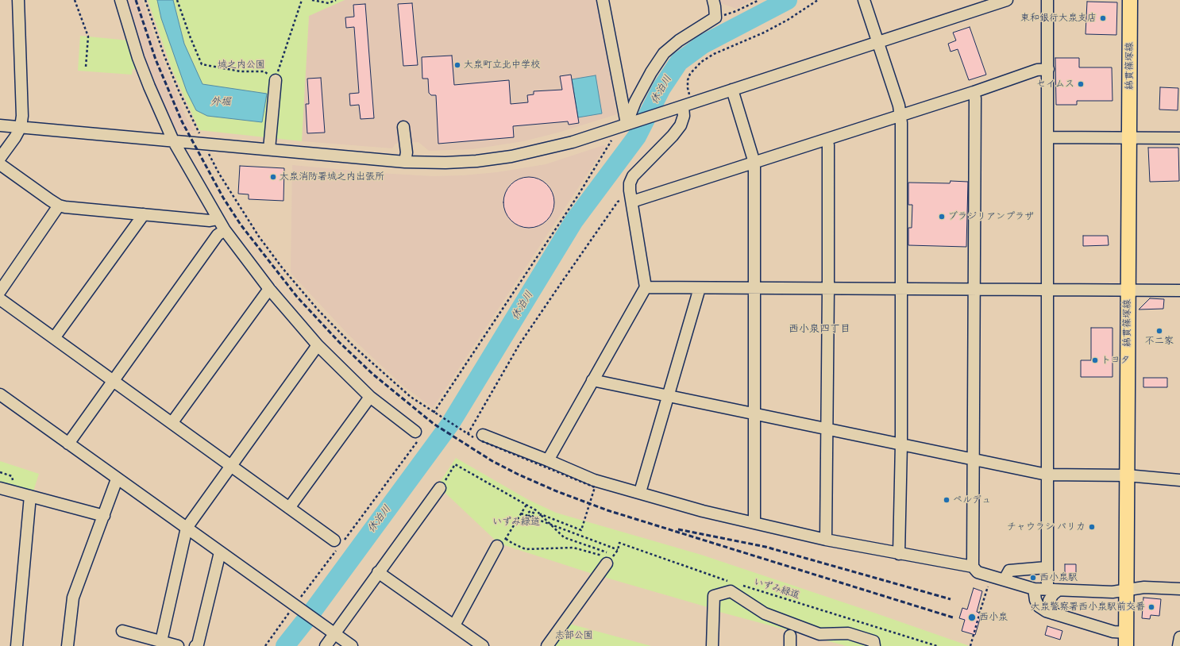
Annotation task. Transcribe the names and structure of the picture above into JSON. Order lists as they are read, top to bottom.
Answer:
{
  "streets": {
    "main road": ["綿貫篠塚線"],
    "path": ["いずみ緑道"]
  },
  "districts": ["西小泉四丁目"],
  "water": ["休泊川", "外堀"],
  "parks": ["城之内公園", "いずみ緑道", "志部公園"],
  "places": [
    "東和銀行大泉支店",
    "大泉町立北中学校",
    "セイムス",
    "大泉消防署城之内出張所",
    "ブラジリアンプラザ",
    "不二家",
    "トヨタ",
    "ペルデュ",
    "チャウラシ パリカ",
    "西小泉駅",
    "大泉警察署西小泉駅前交番",
    "西小泉"
  ]
}
